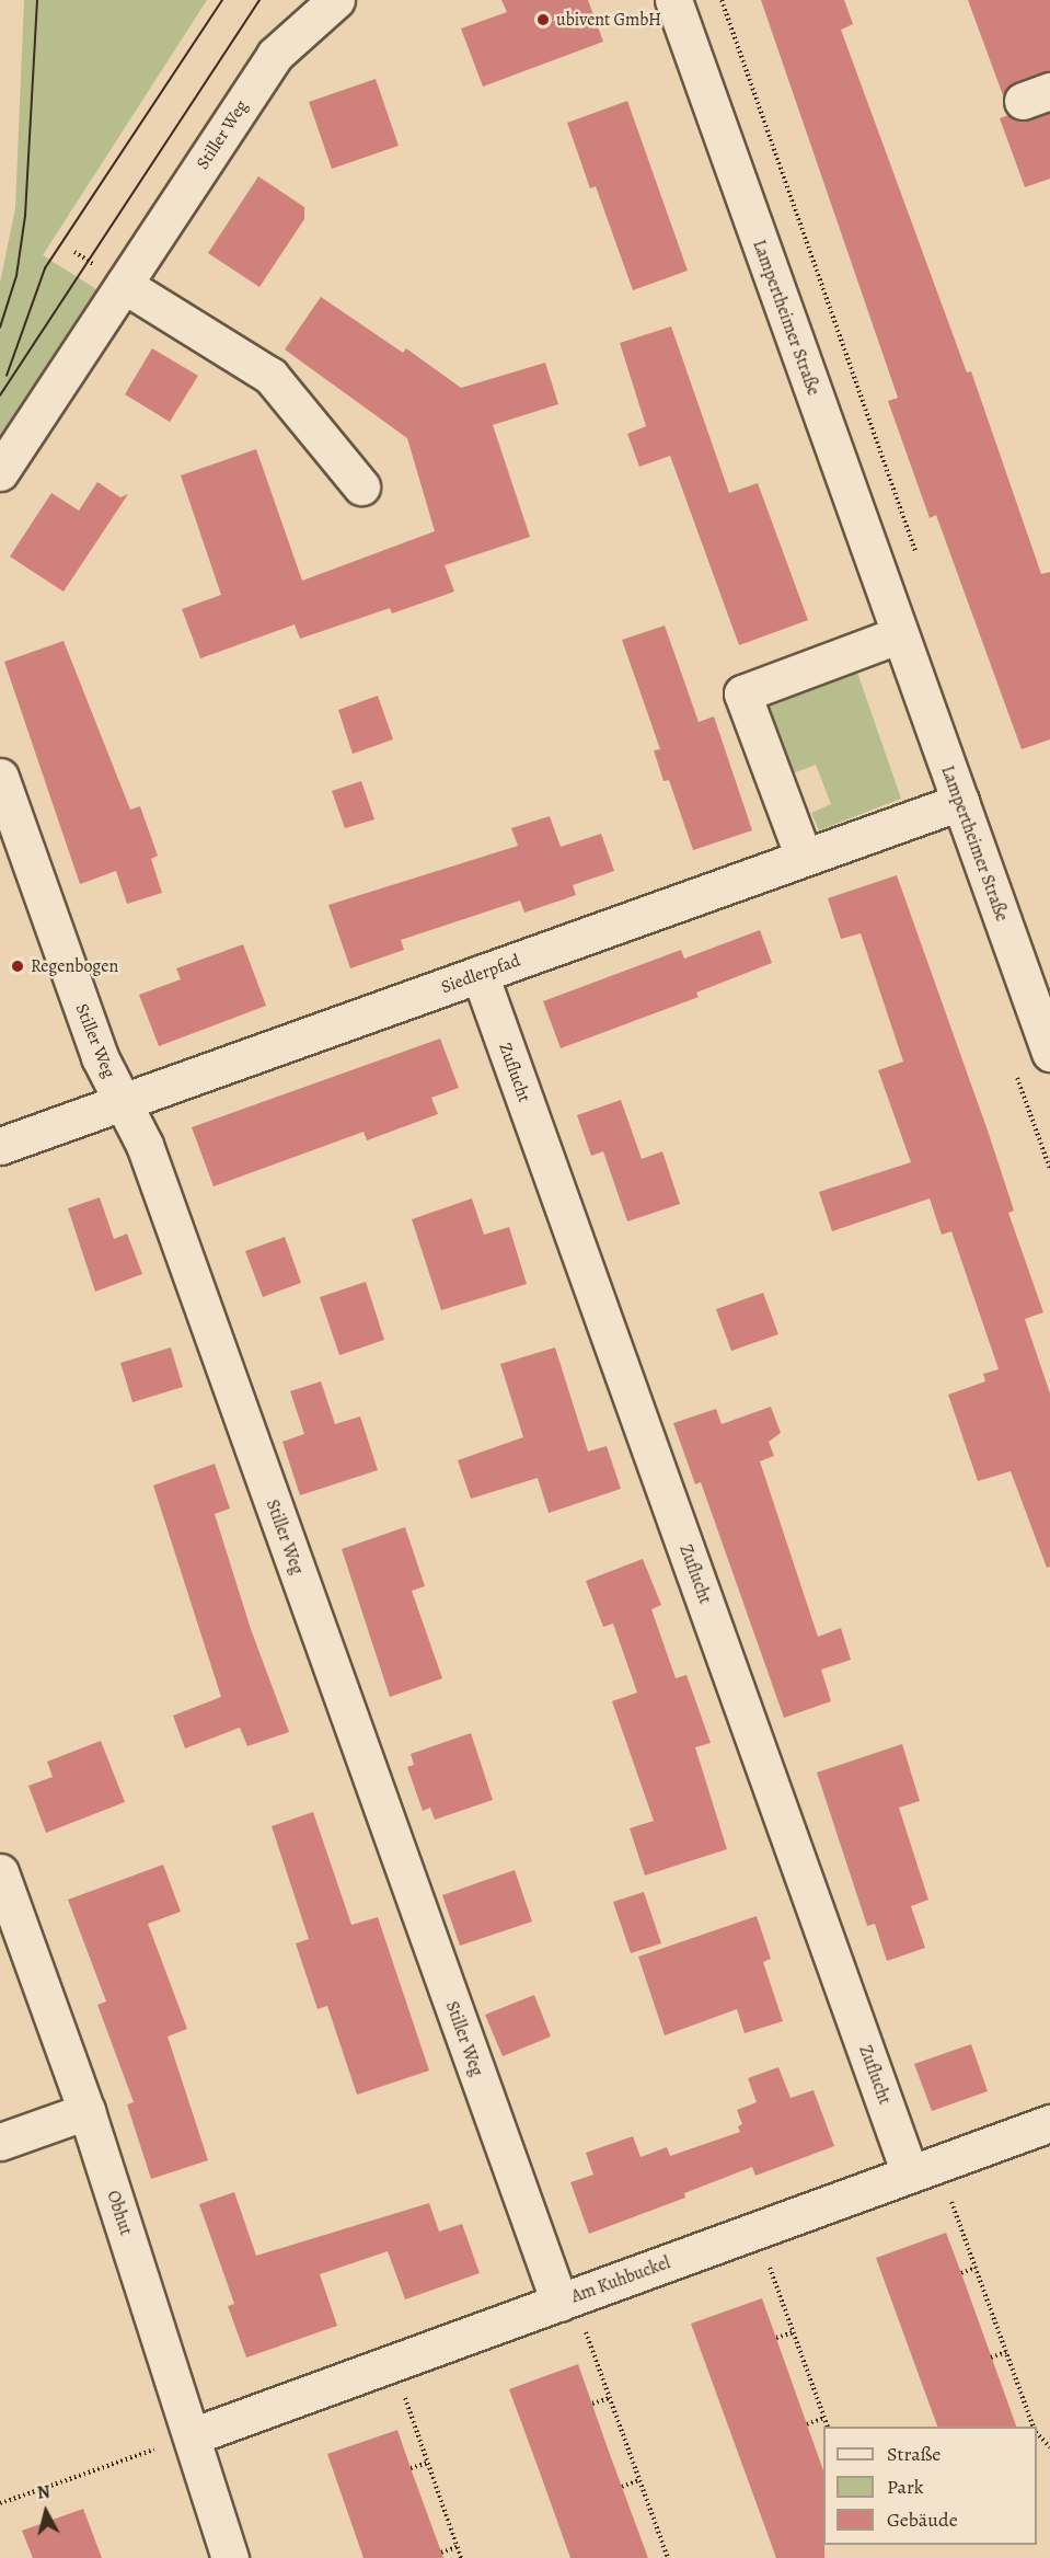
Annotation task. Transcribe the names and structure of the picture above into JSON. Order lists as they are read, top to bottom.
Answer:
{
  "streets": {
    "street": [
      "Stiller Weg",
      "Lampertheimer Straße",
      "Siedlerpfad",
      "Zuflucht",
      "Obhut",
      "Am Kuhbuckel"
    ]
  },
  "crossings": [
    ["Stiller Weg", "Siedlerpfad"],
    ["Stiller Weg", "Am Kuhbuckel"],
    ["Lampertheimer Straße", "Siedlerpfad"],
    ["Siedlerpfad", "Zuflucht"],
    ["Zuflucht", "Am Kuhbuckel"],
    ["Obhut", "Am Kuhbuckel"]
  ],
  "places": ["ubivent GmbH", "Regenbogen"],
  "legend": ["Straße", "Park", "Gebäude"],
  "north": "top"
}
